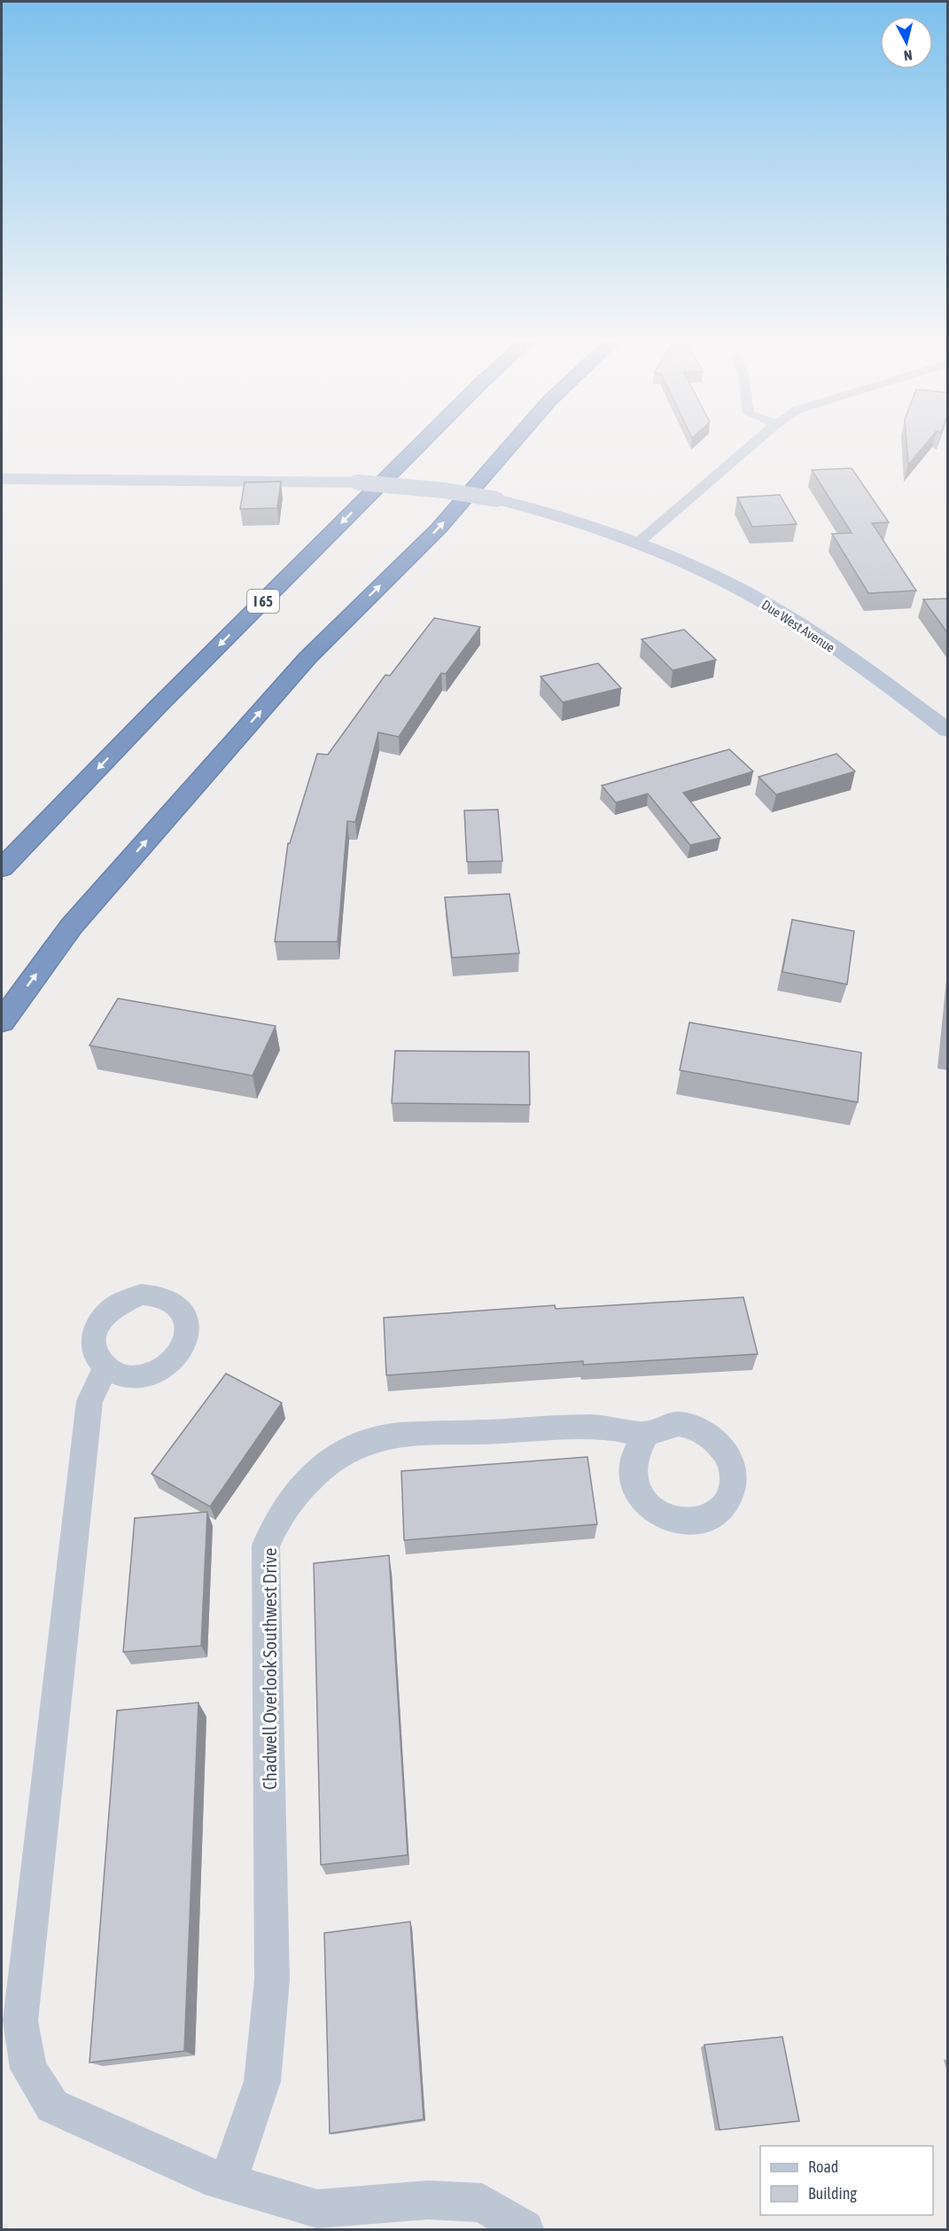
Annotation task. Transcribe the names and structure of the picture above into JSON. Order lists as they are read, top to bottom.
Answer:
{
  "streets": {
    "highway": ["I 65"],
    "main road": ["Due West Avenue"],
    "street": ["Chadwell Overlook Southwest Drive"]
  },
  "legend": ["Road", "Building"],
  "north": "bottom"
}
